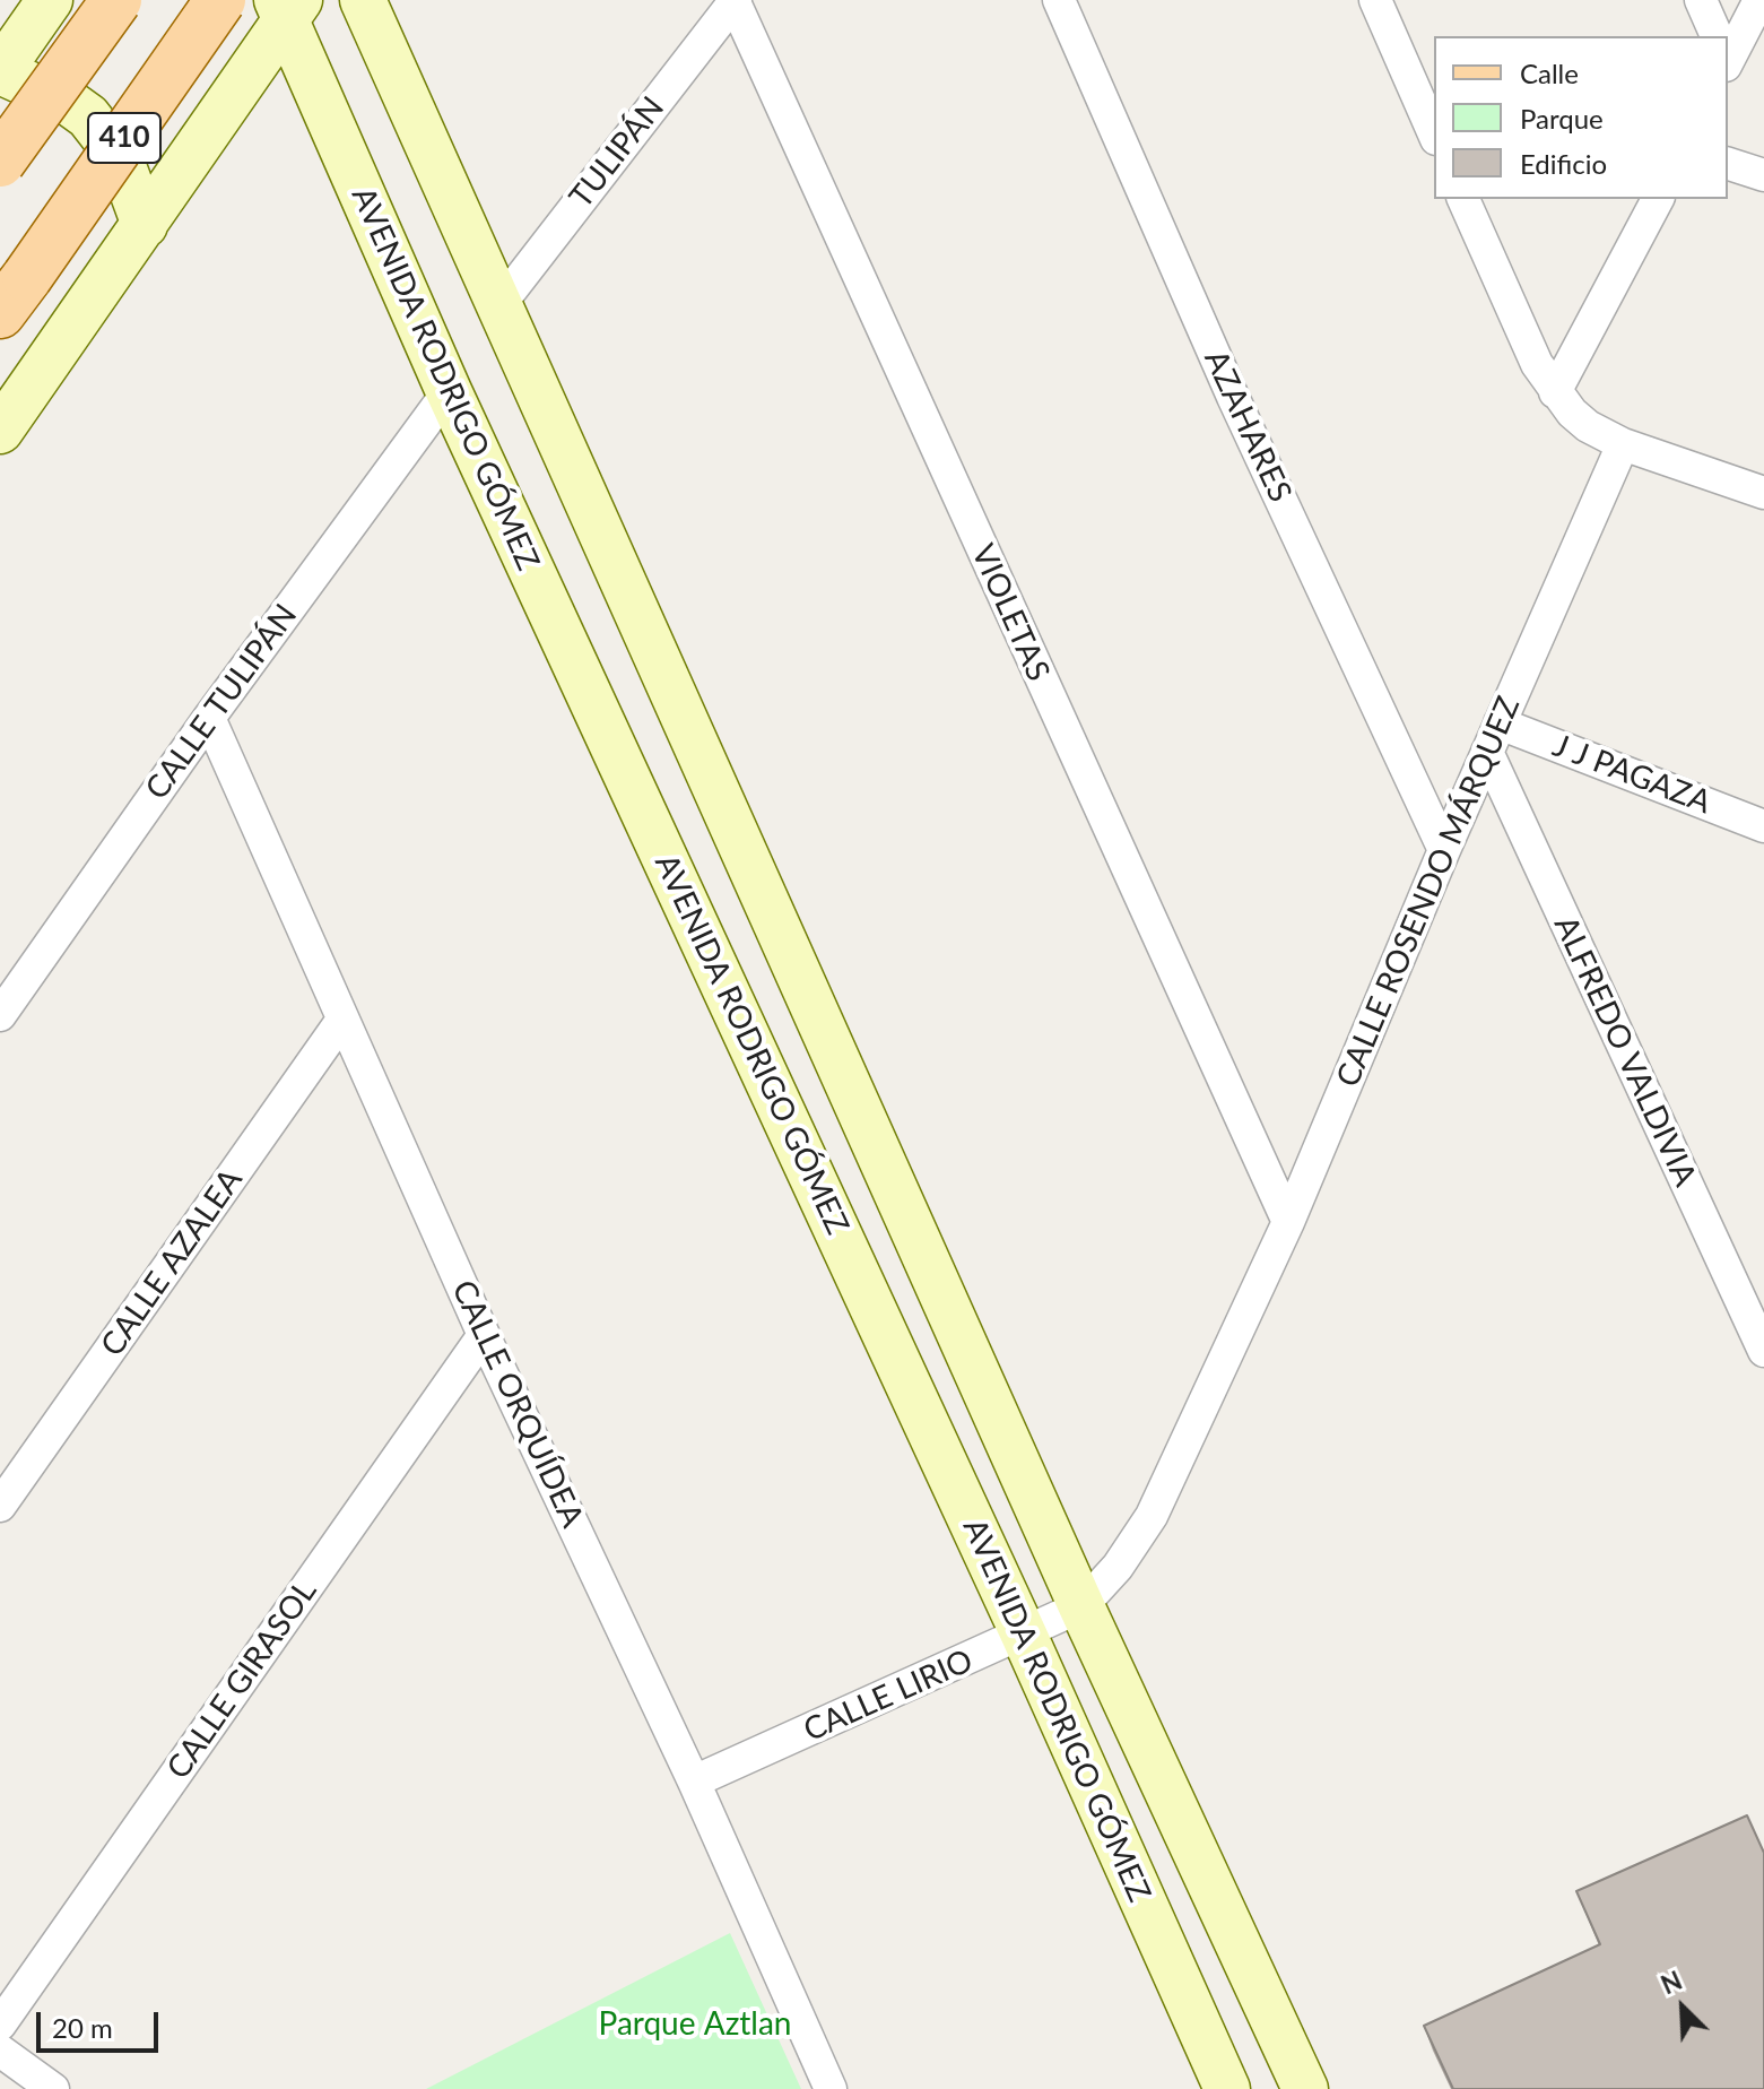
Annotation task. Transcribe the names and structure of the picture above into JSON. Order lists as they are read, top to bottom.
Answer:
{
  "streets": {
    "main road": ["410", "AVENIDA RODRIGO GÓMEZ"],
    "street": [
      "TULIPÁN",
      "AZAHARES",
      "VIOLETAS",
      "CALLE TULIPÁN",
      "J J PAGAZA",
      "CALLE ROSENDO MÁRQUEZ",
      "ALFREDO VALDIVIA",
      "CALLE AZALEA",
      "CALLE ORQUÍDEA",
      "CALLE GIRASOL",
      "CALLE LIRIO"
    ]
  },
  "crossings": [
    ["TULIPÁN", "AVENIDA RODRIGO GÓMEZ"],
    ["TULIPÁN", "VIOLETAS"],
    ["AVENIDA RODRIGO GÓMEZ", "CALLE TULIPÁN"],
    ["AVENIDA RODRIGO GÓMEZ", "CALLE ROSENDO MÁRQUEZ"],
    ["AVENIDA RODRIGO GÓMEZ", "CALLE LIRIO"],
    ["AZAHARES", "CALLE ROSENDO MÁRQUEZ"],
    ["VIOLETAS", "CALLE ROSENDO MÁRQUEZ"],
    ["CALLE TULIPÁN", "CALLE ORQUÍDEA"],
    ["J J PAGAZA", "CALLE ROSENDO MÁRQUEZ"],
    ["J J PAGAZA", "ALFREDO VALDIVIA"],
    ["CALLE ROSENDO MÁRQUEZ", "ALFREDO VALDIVIA"],
    ["CALLE ROSENDO MÁRQUEZ", "CALLE LIRIO"],
    ["CALLE AZALEA", "CALLE ORQUÍDEA"],
    ["CALLE ORQUÍDEA", "CALLE GIRASOL"],
    ["CALLE ORQUÍDEA", "CALLE LIRIO"]
  ],
  "parks": ["Parque Aztlan"],
  "legend": ["Calle", "Parque", "Edificio"],
  "scale_bar": "20 m",
  "north": "top left"
}
